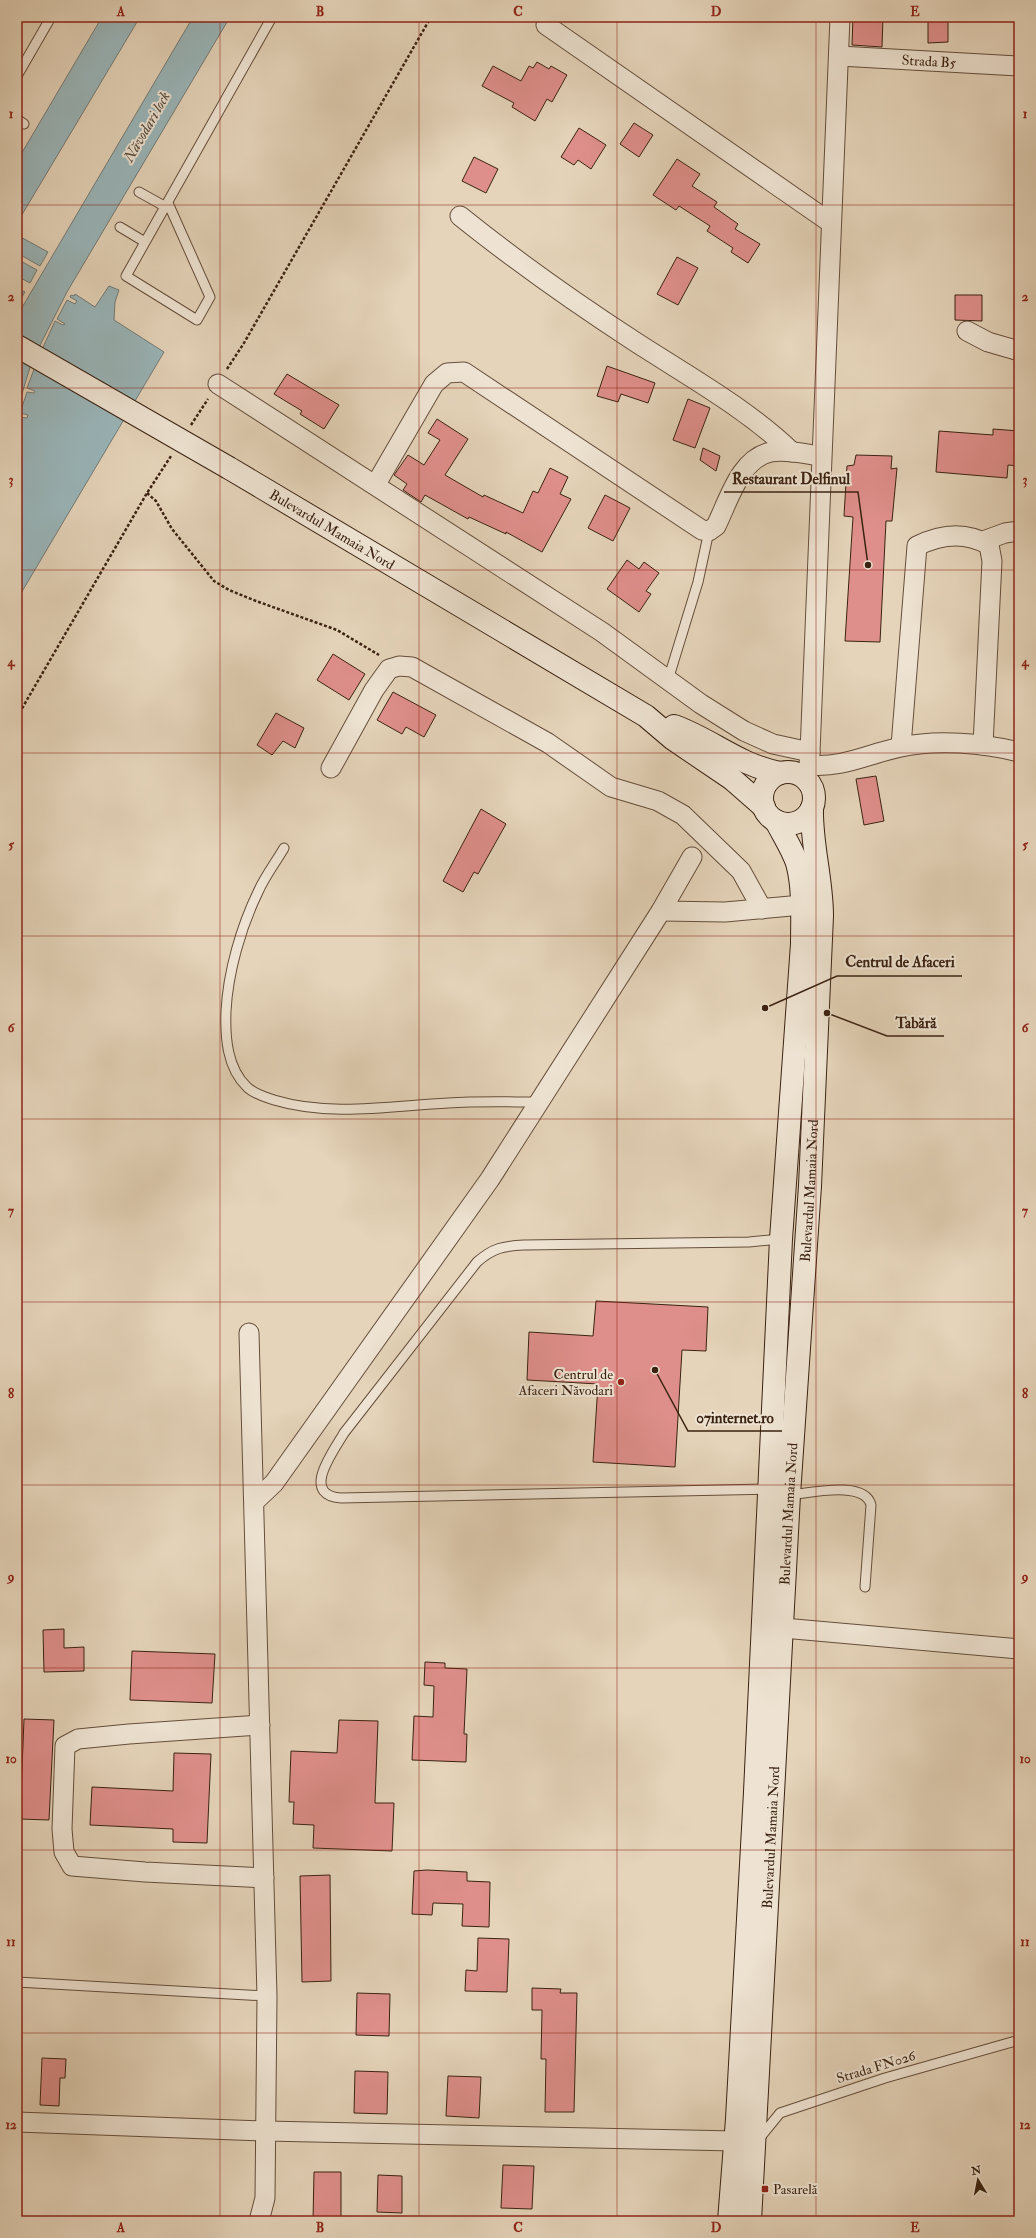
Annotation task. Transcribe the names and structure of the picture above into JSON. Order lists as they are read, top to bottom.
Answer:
{
  "streets": {
    "main road": ["Bulevardul Mamaia Nord"],
    "street": ["Strada B5"],
    "lane": ["Strada FN026"]
  },
  "crossings": [
    ["Bulevardul Mamaia Nord", "Strada FN026"]
  ],
  "water": ["Năvodari lock"],
  "places": {
    "other": [
      "Restaurant Delfinul",
      "Centrul de Afaceri",
      "Tabără",
      "07internet.ro",
      "Centrul de Afaceri Năvodari"
    ],
    "transit": ["Pasarelă"]
  },
  "north": "top",
  "grid": {
    "columns": [
      "A",
      "B",
      "C",
      "D",
      "E"
    ],
    "rows": [
      "1",
      "2",
      "3",
      "4",
      "5",
      "6",
      "7",
      "8",
      "9",
      "10",
      "11",
      "12"
    ]
  }
}
